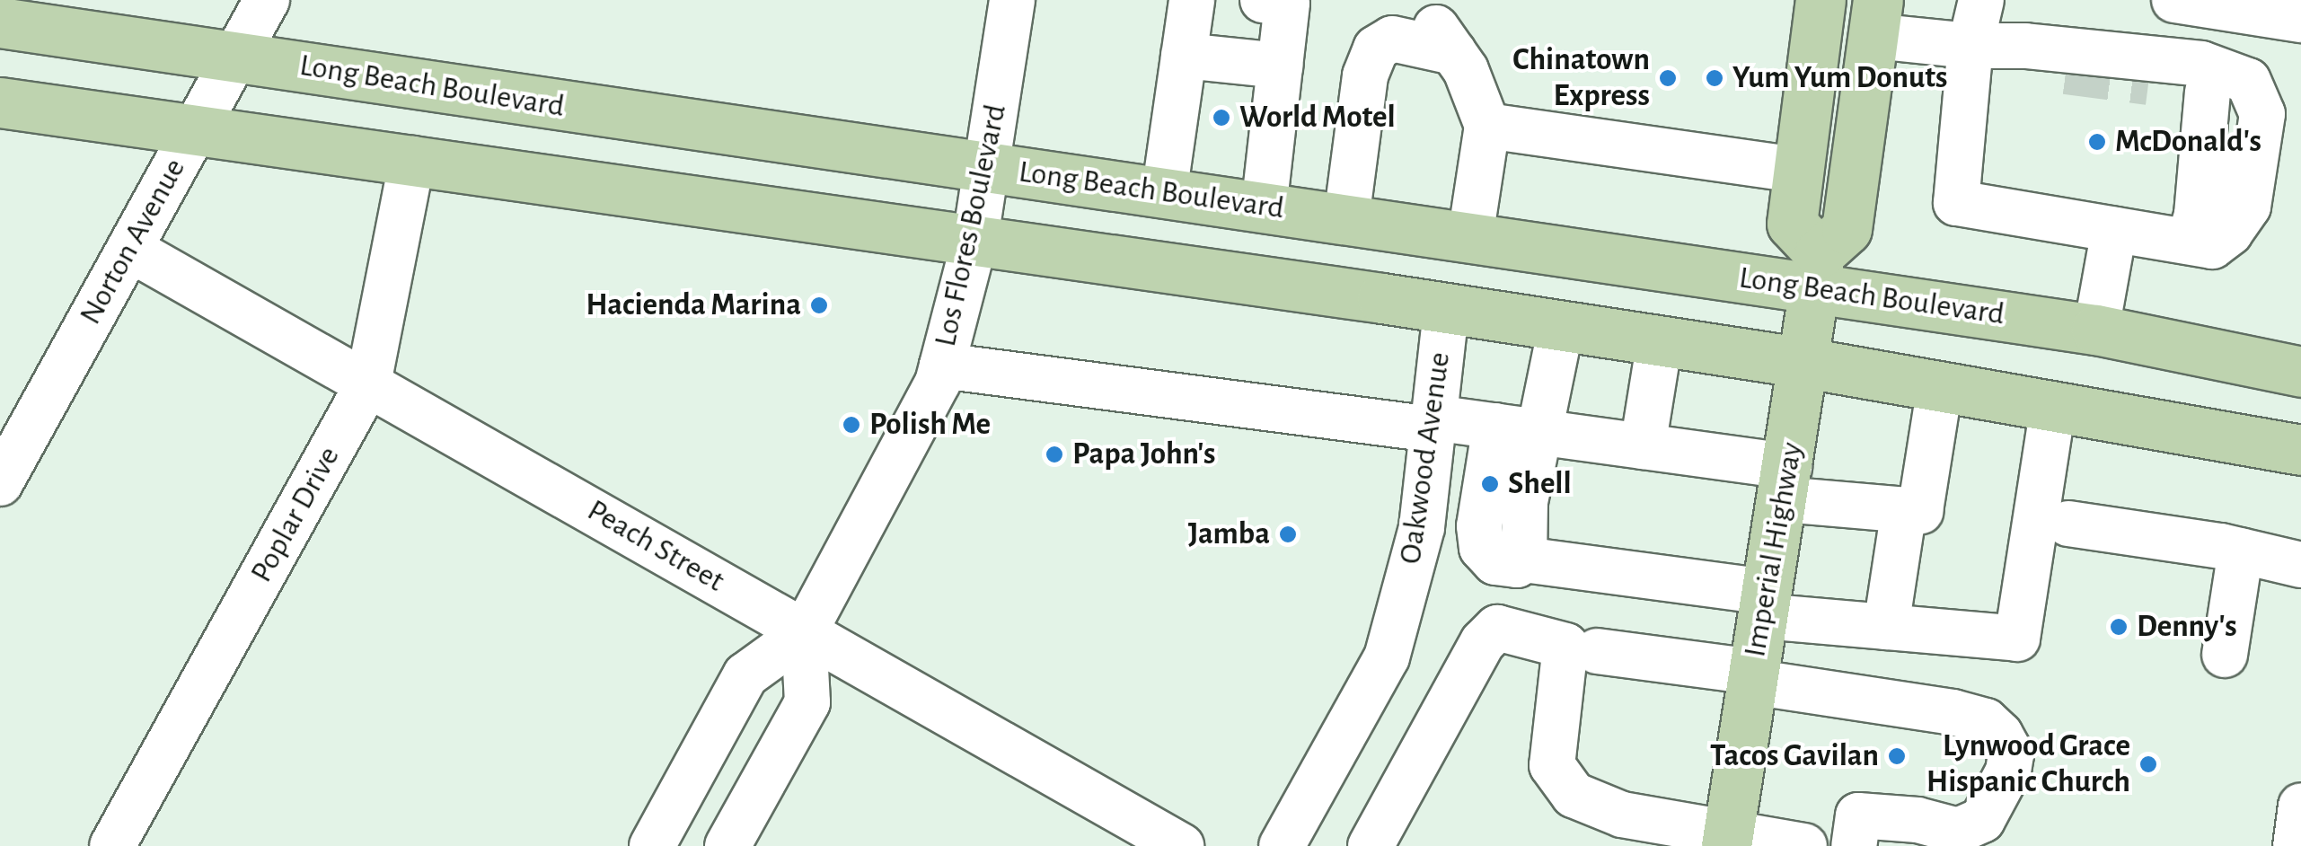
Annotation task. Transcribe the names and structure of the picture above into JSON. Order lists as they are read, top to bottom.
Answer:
{
  "streets": {
    "main road": ["Long Beach Boulevard", "Imperial Highway"],
    "street": [
      "Los Flores Boulevard",
      "Norton Avenue",
      "Oakwood Avenue",
      "Poplar Drive",
      "Peach Street"
    ]
  },
  "crossings": [
    ["Long Beach Boulevard", "Los Flores Boulevard"],
    ["Long Beach Boulevard", "Norton Avenue"],
    ["Long Beach Boulevard", "Imperial Highway"],
    ["Los Flores Boulevard", "Peach Street"],
    ["Norton Avenue", "Peach Street"],
    ["Poplar Drive", "Peach Street"]
  ],
  "places": [
    "Chinatown Express",
    "Yum Yum Donuts",
    "World Motel",
    "McDonald's",
    "Hacienda Marina",
    "Polish Me",
    "Papa John's",
    "Shell",
    "Jamba",
    "Denny's",
    "Tacos Gavilan",
    "Lynwood Grace Hispanic Church"
  ]
}
